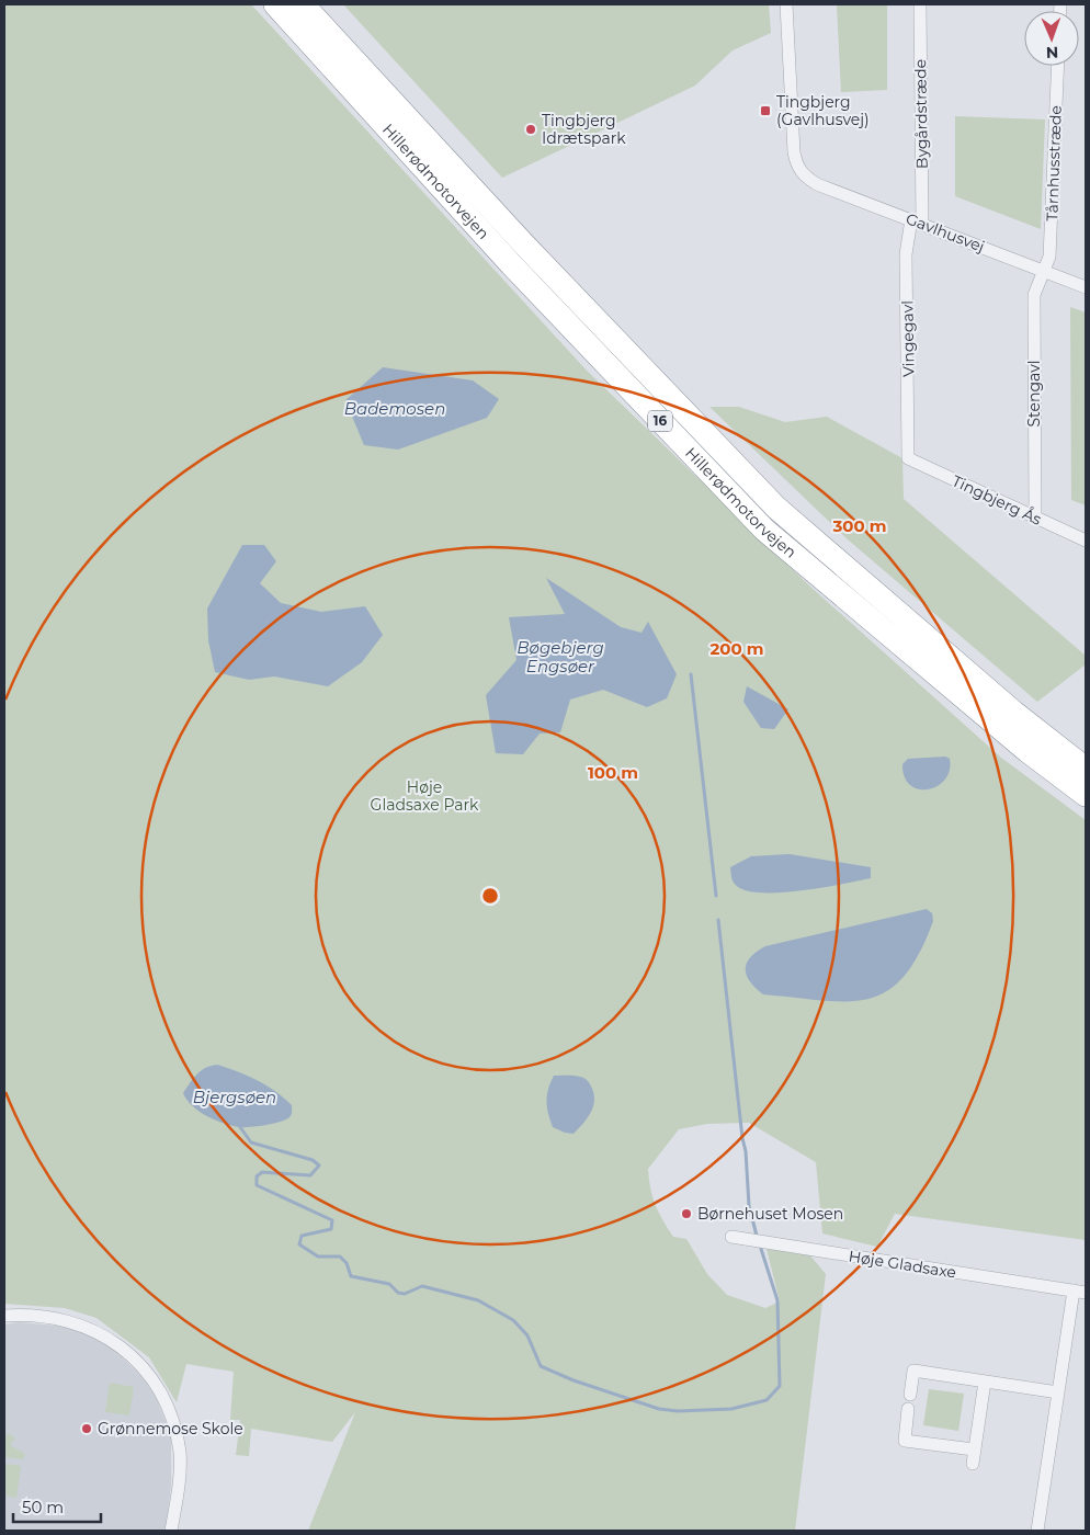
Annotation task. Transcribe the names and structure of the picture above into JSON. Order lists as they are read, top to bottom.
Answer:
{
  "streets": {
    "highway": ["Hillerødmotorvejen", "16"],
    "street": [
      "Bygårdstræde",
      "Tårnhusstræde",
      "Gavlhusvej",
      "Vingegavl",
      "Stengavl",
      "Tingbjerg Ås",
      "Høje Gladsaxe"
    ]
  },
  "crossings": [
    ["Bygårdstræde", "Gavlhusvej"],
    ["Bygårdstræde", "Vingegavl"],
    ["Tårnhusstræde", "Gavlhusvej"],
    ["Tårnhusstræde", "Stengavl"],
    ["Gavlhusvej", "Vingegavl"],
    ["Gavlhusvej", "Stengavl"],
    ["Vingegavl", "Tingbjerg Ås"],
    ["Stengavl", "Tingbjerg Ås"]
  ],
  "water": ["Bademosen", "Bøgebjerg Engsøer", "Bjergsøen"],
  "parks": ["Høje Gladsaxe Park"],
  "places": {
    "transit": ["Tingbjerg (Gavlhusvej)"],
    "other": ["Tingbjerg Idrætspark", "Børnehuset Mosen", "Grønnemose Skole"]
  },
  "scale_bar": "50 m",
  "north": "bottom",
  "rings": ["300 m", "200 m", "100 m"]
}
